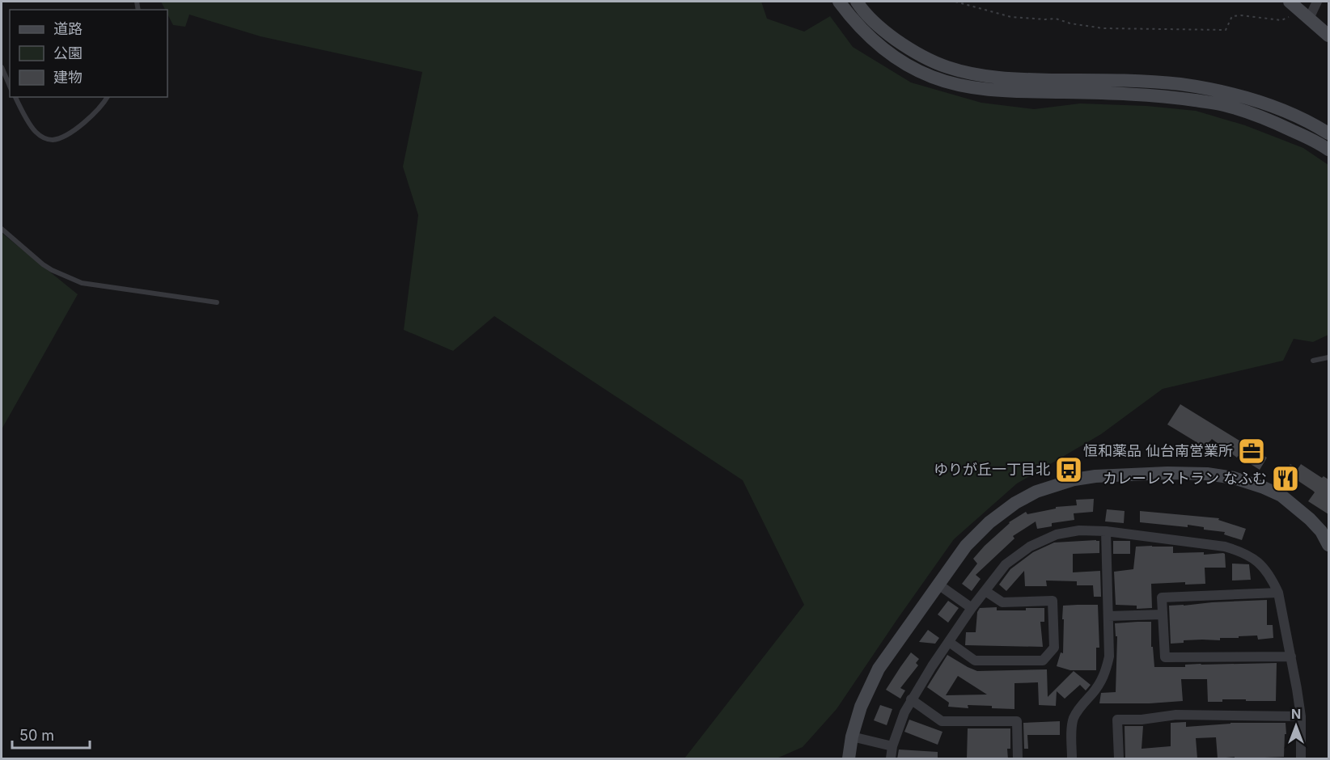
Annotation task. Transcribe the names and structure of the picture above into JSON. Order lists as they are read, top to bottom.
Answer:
{
  "places": {
    "office": ["恒和薬品 仙台南営業所"],
    "bus stop": ["ゆりが丘一丁目北"],
    "restaurant": ["カレーレストラン なふむ"]
  },
  "legend": ["道路", "公園", "建物"],
  "scale_bar": "50 m",
  "north": "top"
}
